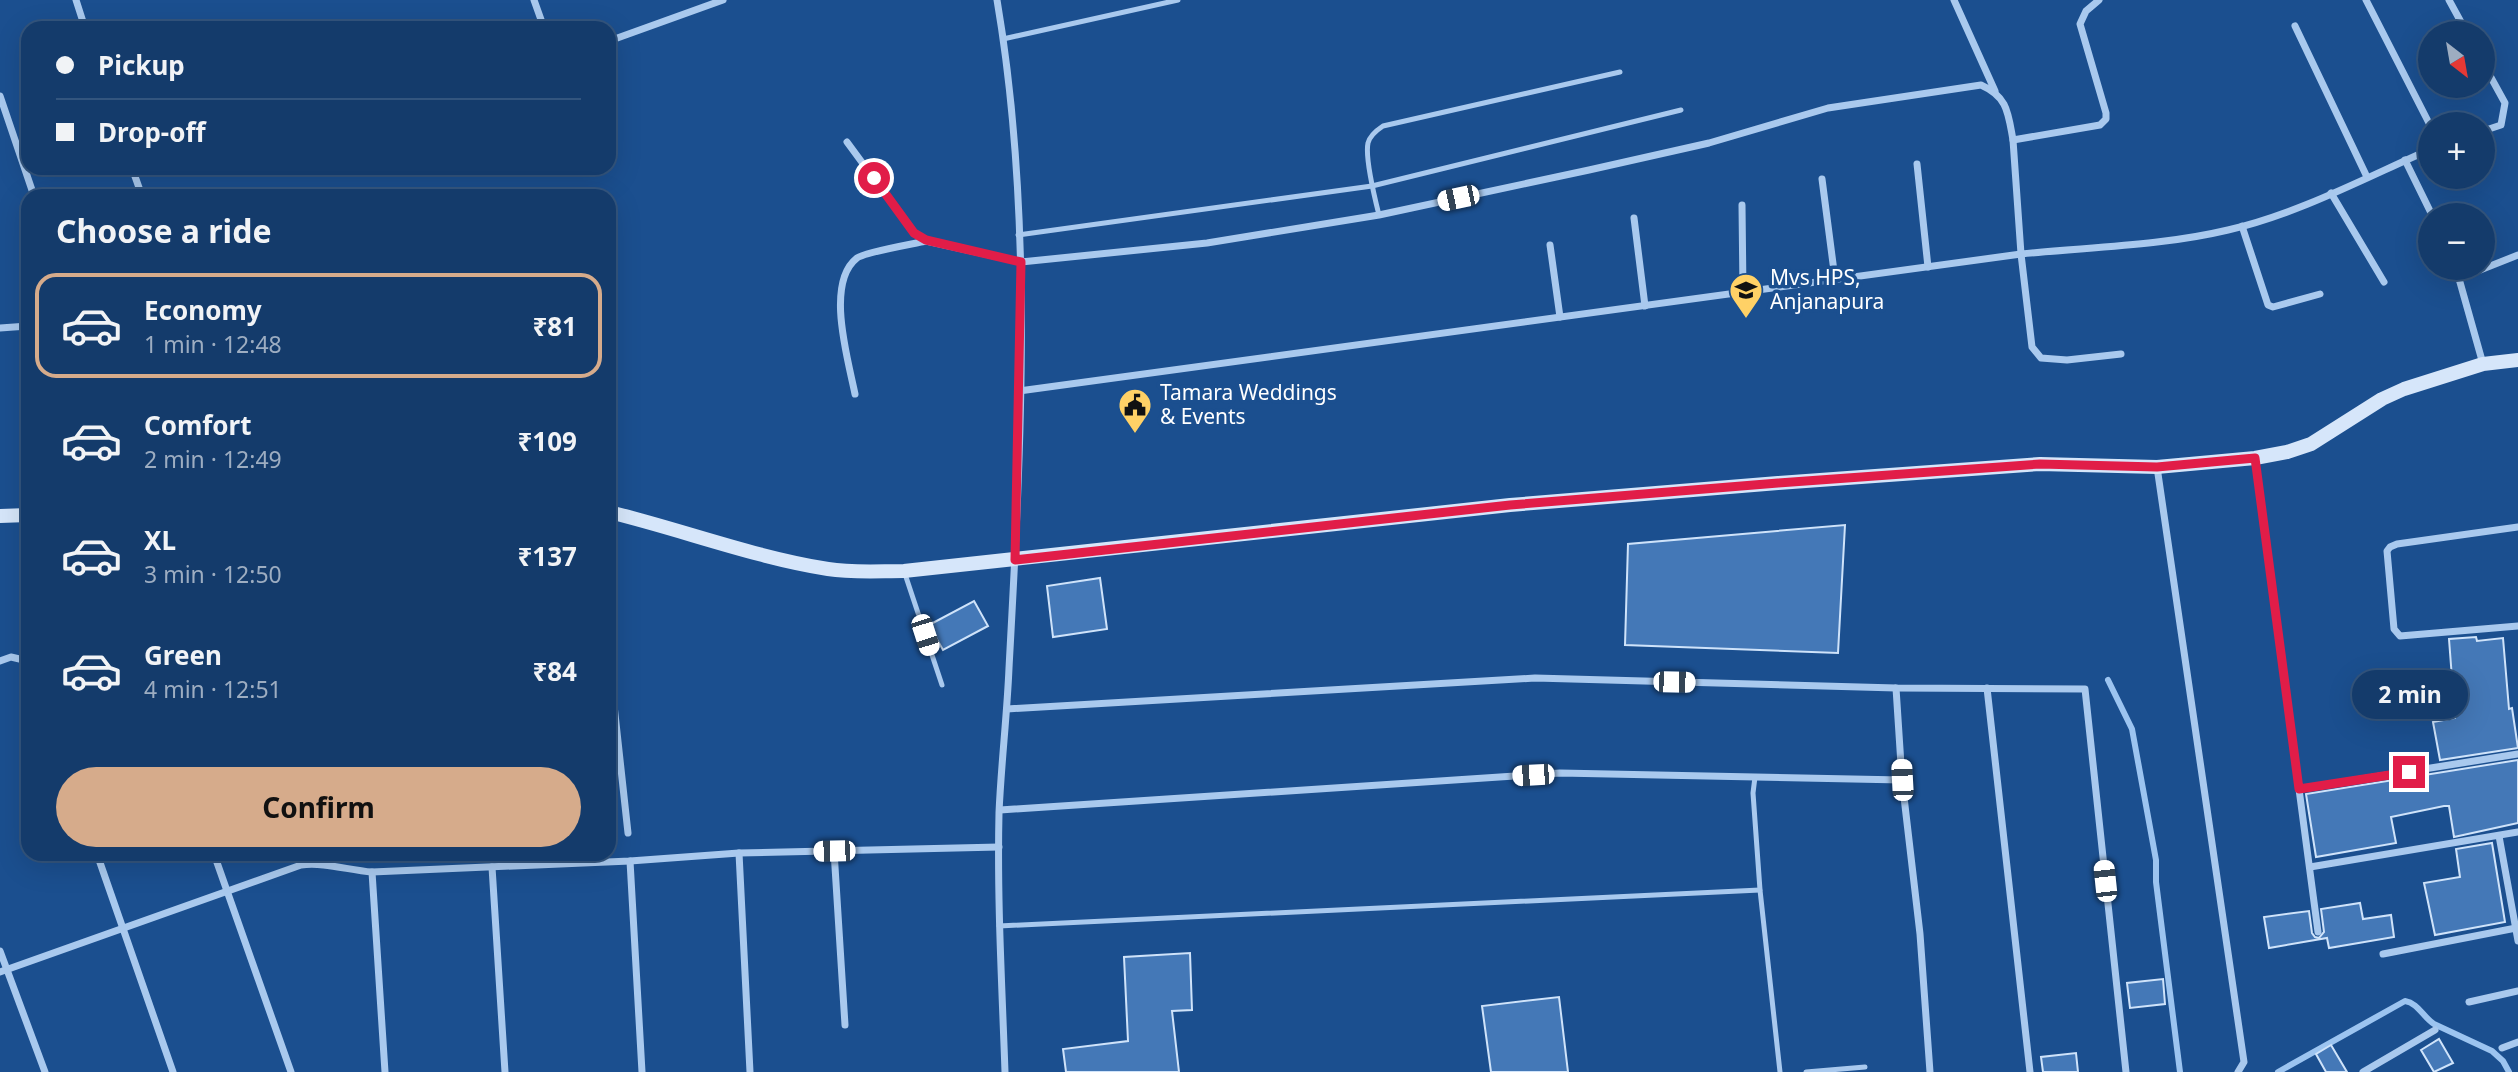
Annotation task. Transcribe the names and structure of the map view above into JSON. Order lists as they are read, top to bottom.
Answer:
{
  "places": {
    "school or university": ["Mvs HPS, Anjanapura"],
    "public building": ["Tamara Weddings & Events"]
  },
  "north": "bottom right",
  "page": {
    "map_buttons": ["+", "−"],
    "banner": ["Pickup", "Drop-off"],
    "heading": "Choose a ride",
    "list": [
      {
        "name": "Economy",
        "note": "1 min · 12:48",
        "value": "₹81"
      },
      {
        "name": "Comfort",
        "note": "2 min · 12:49",
        "value": "₹109"
      },
      {
        "name": "XL",
        "note": "3 min · 12:50",
        "value": "₹137"
      },
      {
        "name": "Green",
        "note": "4 min · 12:51",
        "value": "₹84"
      }
    ],
    "bubble": "2 min",
    "buttons": "Confirm"
  }
}
